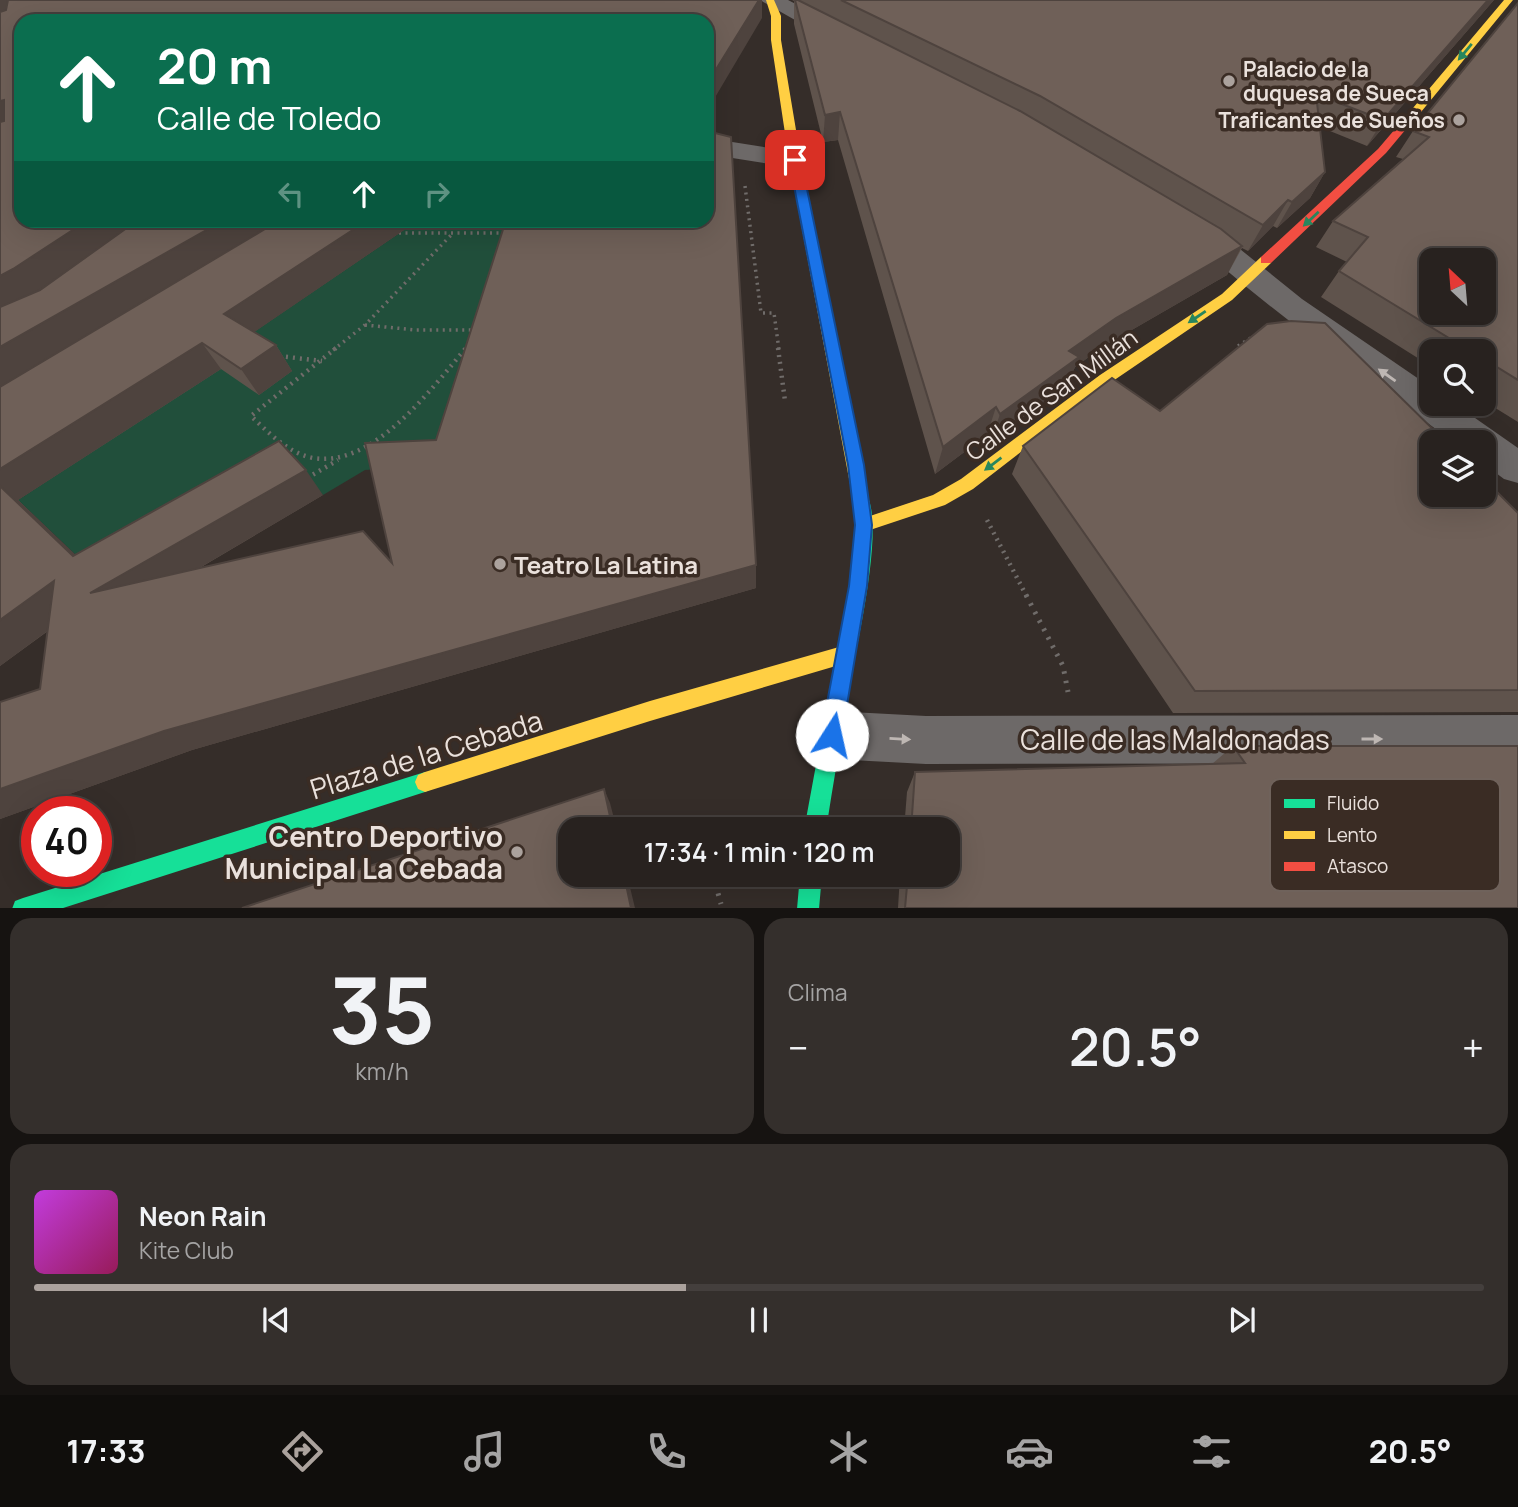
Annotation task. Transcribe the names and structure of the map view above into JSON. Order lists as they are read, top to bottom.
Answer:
{
  "streets": {
    "street": ["Calle de San Millán", "Calle de las Maldonadas", "Plaza de la Cebada"]
  },
  "one_way": ["Calle de San Millán", "Calle de las Maldonadas"],
  "places": [
    "Palacio de la duquesa de Sueca",
    "Traficantes de Sueños",
    "Teatro La Latina",
    "Centro Deportivo Municipal La Cebada"
  ],
  "legend": ["Fluido", "Lento", "Atasco"],
  "north": "top left",
  "page": {
    "turn": ["20 m", "Calle de Toledo"],
    "limit": "40",
    "trip": "17:34 · 1 min · 120 m",
    "tile": [
      ["35", "km/h"],
      "Clima"
    ],
    "heat": ["−", "20.5°", "+"],
    "song": ["Neon Rain", "Kite Club"],
    "tabs": ["17:33", "20.5°"]
  }
}
